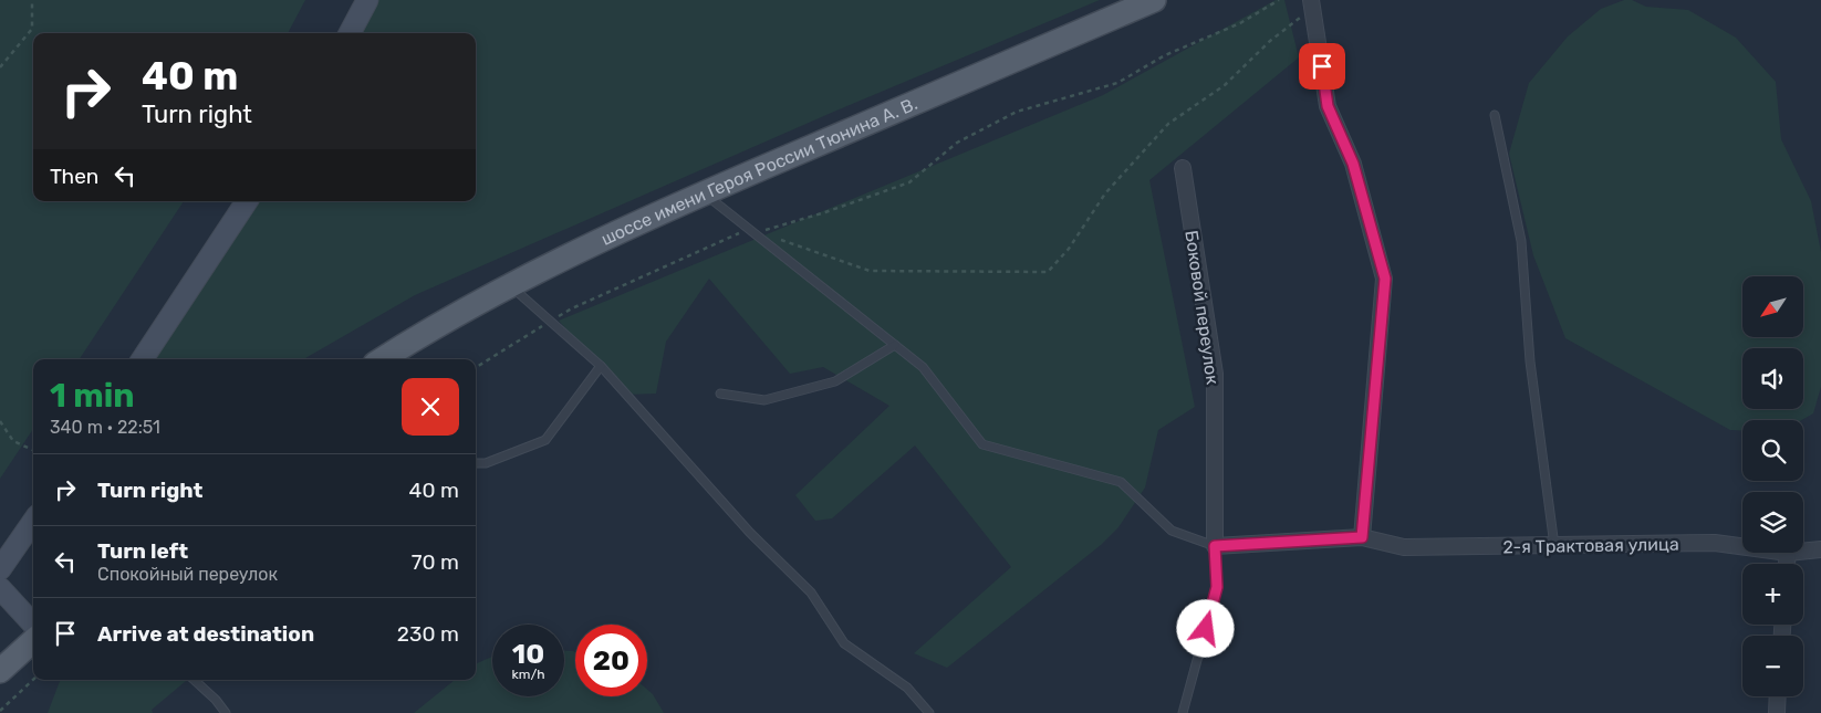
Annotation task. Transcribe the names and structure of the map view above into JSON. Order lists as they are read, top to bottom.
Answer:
{
  "streets": {
    "main road": ["шоссе имени Героя России Тюнина А. В."],
    "street": ["Боковой переулок", "2-я Трактовая улица"]
  },
  "crossings": [
    ["Боковой переулок", "2-я Трактовая улица"]
  ],
  "north": "bottom left",
  "page": {
    "turn": ["40 m", "Turn right"],
    "then": "Then",
    "map_buttons": ["+", "−"],
    "heading": ["1 min", "340 m · 22:51"],
    "list": [
      {
        "name": "Turn right",
        "value": "40 m"
      },
      {
        "name": "Turn left",
        "note": "Спокойный переулок",
        "value": "70 m"
      },
      {
        "name": "Arrive at destination",
        "value": "230 m"
      }
    ],
    "speed": "10 km/h",
    "limit": "20"
  }
}
